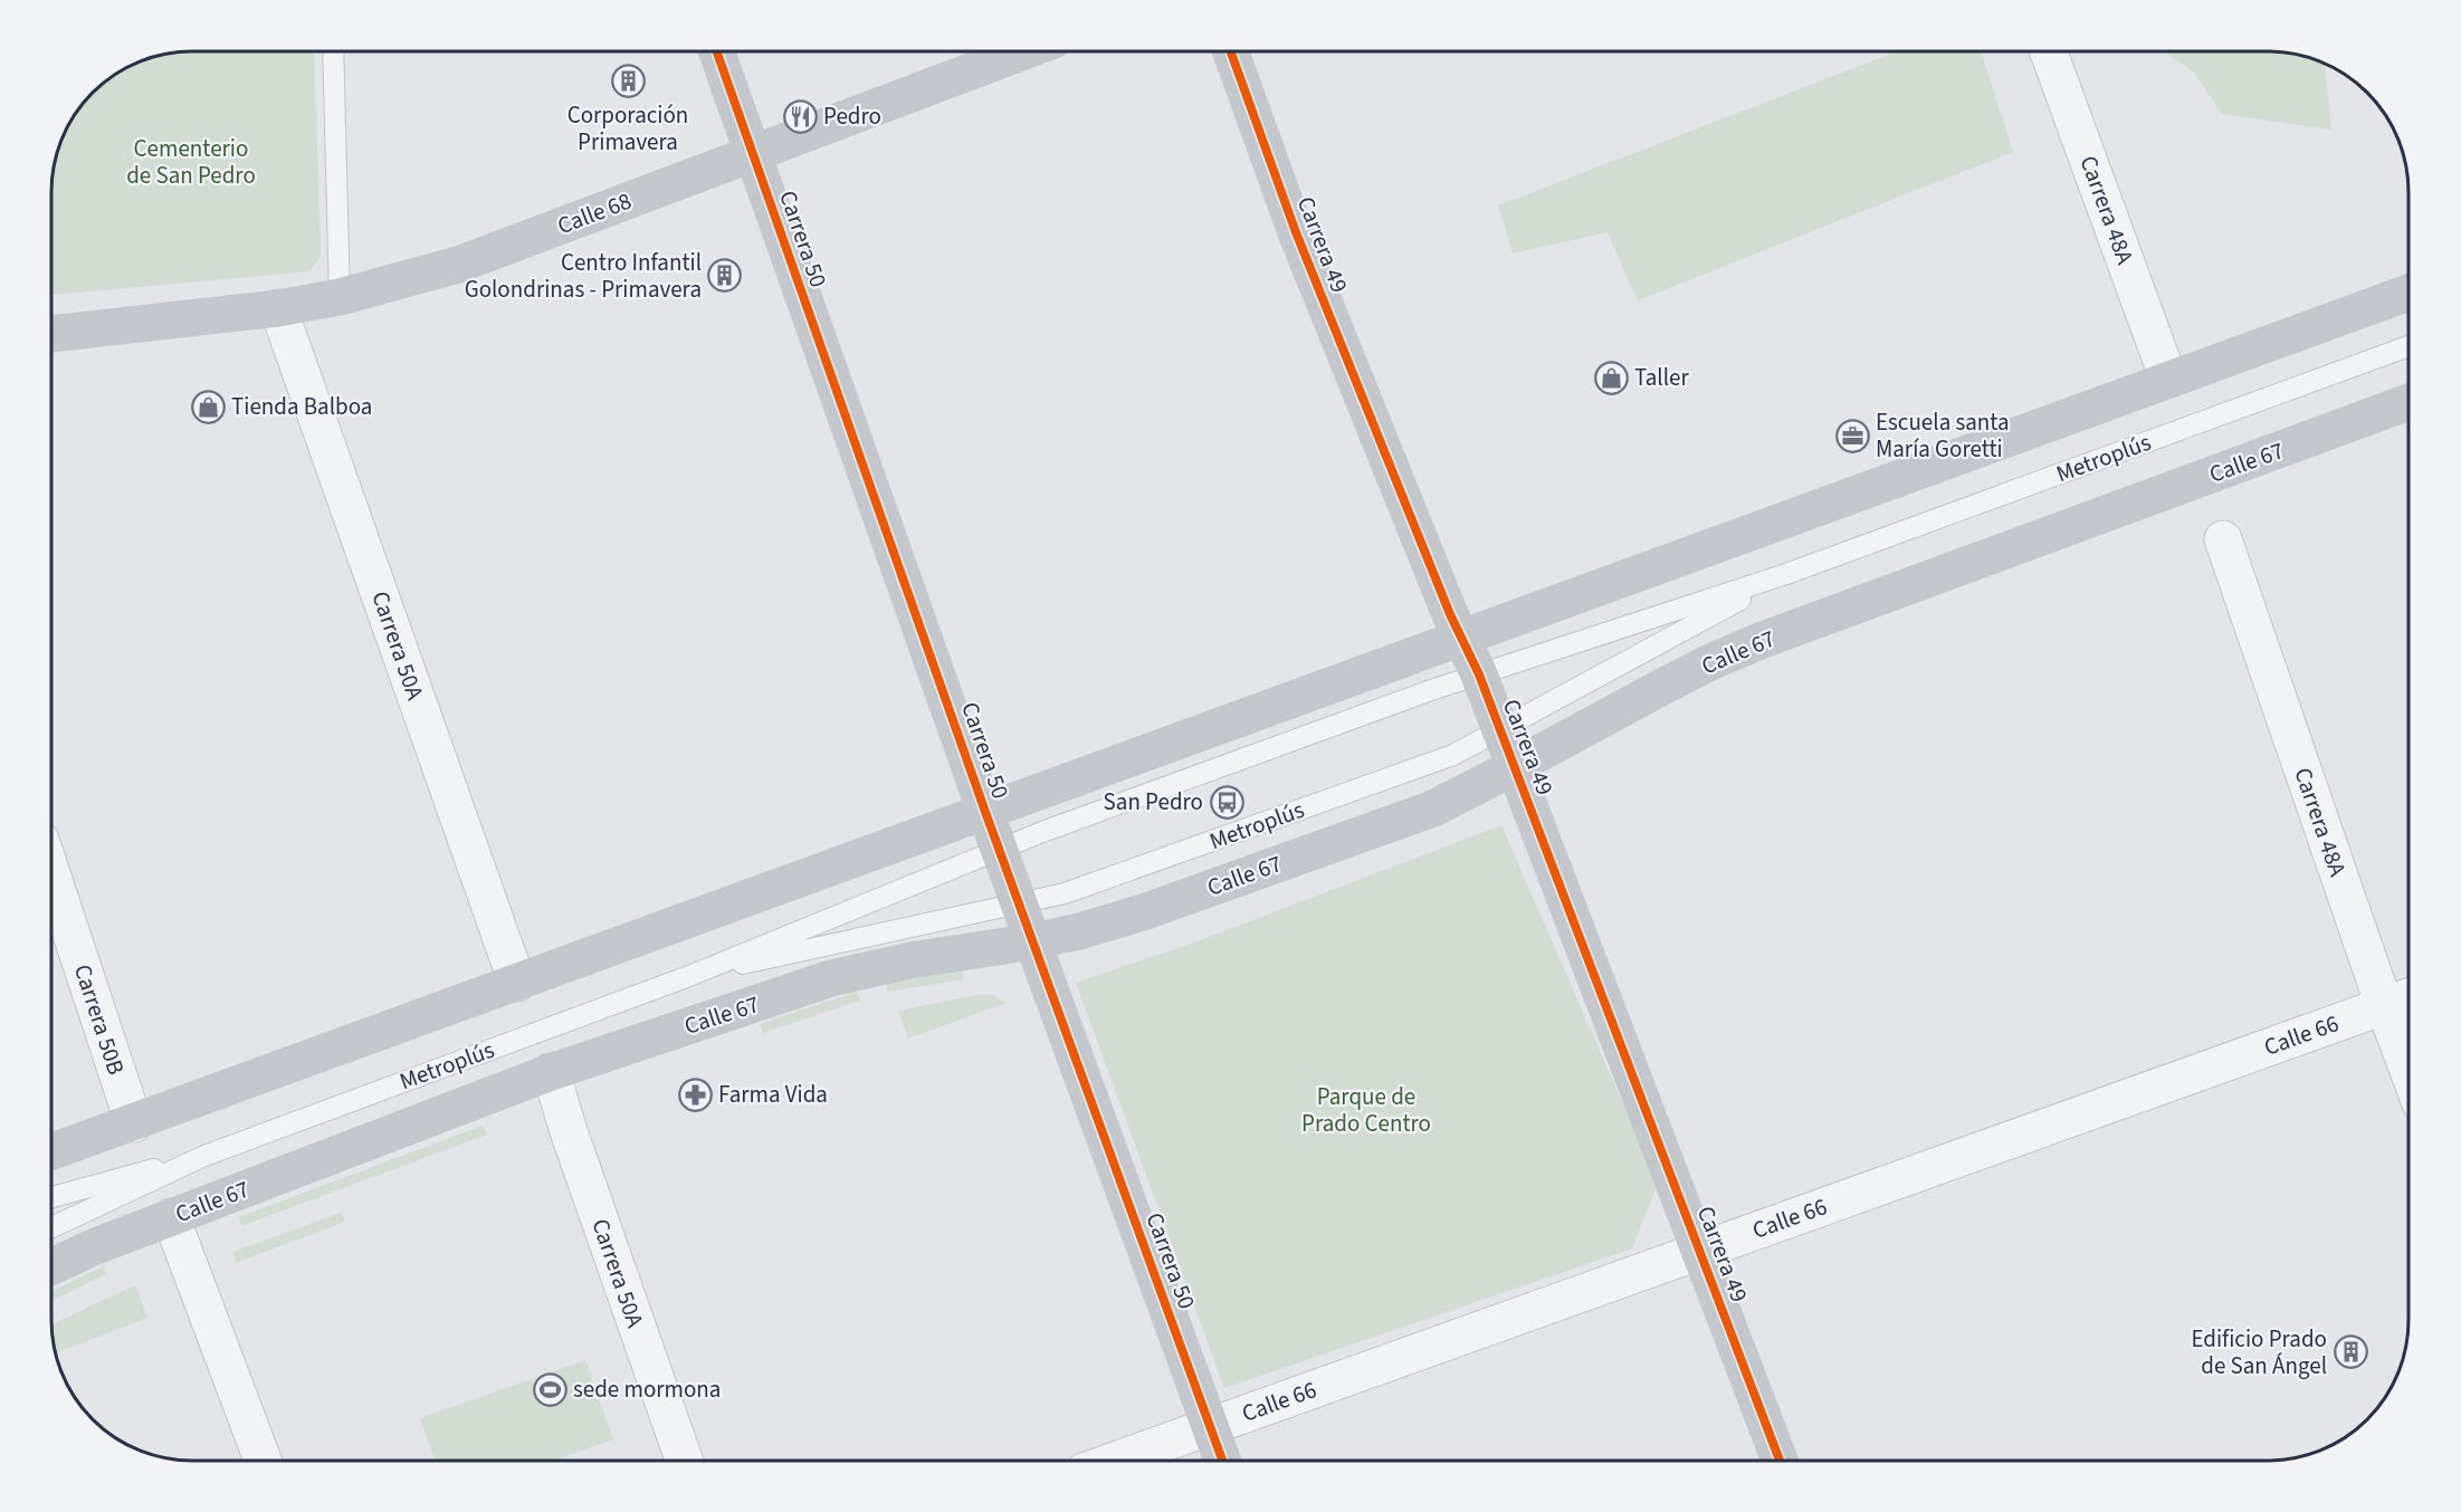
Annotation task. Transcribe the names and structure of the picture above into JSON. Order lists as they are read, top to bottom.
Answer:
{
  "streets": {
    "main road": [
      "Calle 68",
      "Carrera 50",
      "Carrera 49",
      "Calle 67"
    ],
    "street": [
      "Carrera 48A",
      "Carrera 50A",
      "Carrera 50B",
      "Calle 66"
    ],
    "lane": ["Metroplús"]
  },
  "crossings": [
    ["Carrera 48A", "Calle 66"],
    ["Calle 68", "Carrera 50"],
    ["Calle 68", "Carrera 50A"],
    ["Carrera 50", "Metroplús"],
    ["Carrera 50", "Calle 67"],
    ["Carrera 50", "Calle 66"],
    ["Carrera 49", "Metroplús"],
    ["Carrera 49", "Calle 67"],
    ["Carrera 49", "Calle 66"],
    ["Calle 67", "Carrera 50A"]
  ],
  "parks": ["Cementerio de San Pedro", "Parque de Prado Centro"],
  "places": {
    "building": ["Corporación Primavera", "Centro Infantil Golondrinas - Primavera", "Edificio Prado de San Ángel"],
    "restaurant": ["Pedro"],
    "shop": ["Taller", "Tienda Balboa"],
    "office": ["Escuela santa María Goretti"],
    "bus stop": ["San Pedro"],
    "pharmacy": ["Farma Vida"],
    "sports": ["sede mormona"]
  }
}
